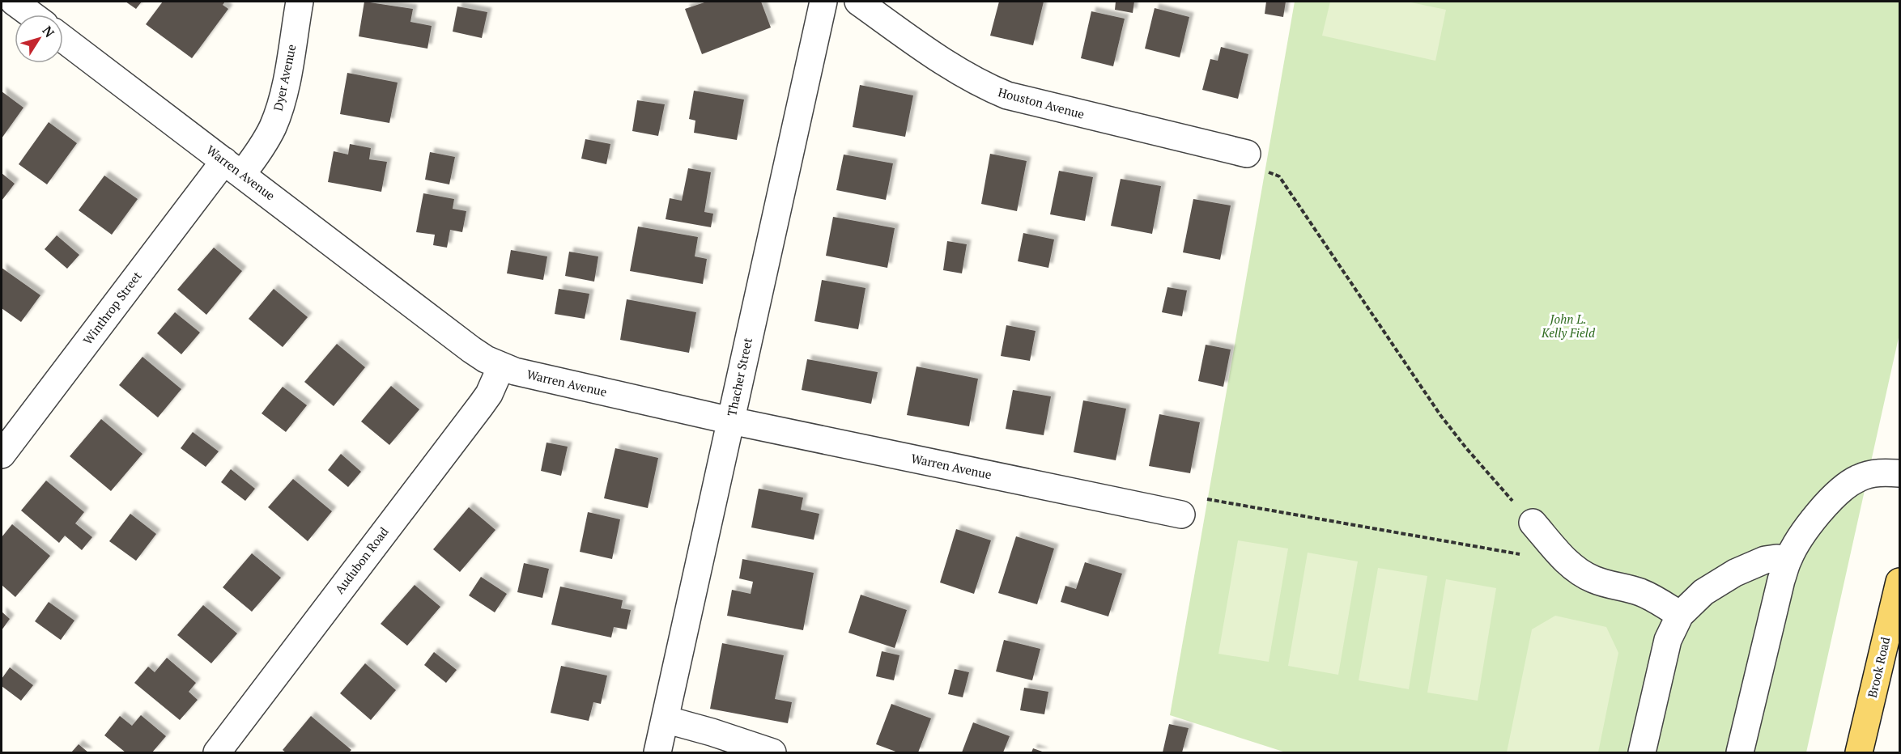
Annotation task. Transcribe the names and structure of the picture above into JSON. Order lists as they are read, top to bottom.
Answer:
{
  "streets": {
    "main road": ["Brook Road"],
    "street": [
      "Dyer Avenue",
      "Houston Avenue",
      "Warren Avenue",
      "Winthrop Street",
      "Thacher Street",
      "Audubon Road"
    ]
  },
  "crossings": [
    ["Dyer Avenue", "Warren Avenue"],
    ["Dyer Avenue", "Winthrop Street"],
    ["Warren Avenue", "Winthrop Street"],
    ["Warren Avenue", "Thacher Street"],
    ["Warren Avenue", "Audubon Road"]
  ],
  "parks": ["John L. Kelly Field"],
  "north": "top right"
}
